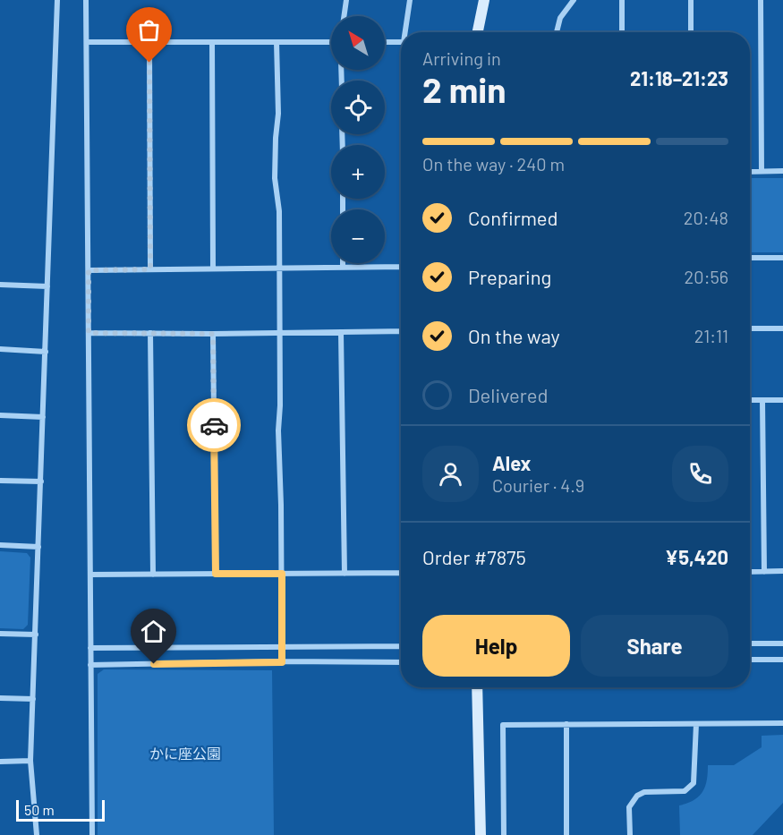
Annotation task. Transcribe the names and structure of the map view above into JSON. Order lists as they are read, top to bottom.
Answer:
{
  "parks": ["かに座公園"],
  "scale_bar": "50 m",
  "north": "top left",
  "page": {
    "map_buttons": ["+", "−"],
    "heading": ["2 min", "Arriving in", "21:18–21:23"],
    "panel": [
      "Alex",
      "Courier · 4.9",
      "Order #7875",
      "¥5,420"
    ],
    "bar": "On the way · 240 m",
    "list": [
      ["Confirmed", "20:48"],
      ["Preparing", "20:56"],
      ["On the way", "21:11"],
      "Delivered"
    ],
    "buttons": ["Help", "Share"],
    "scale": "50 m"
  }
}
